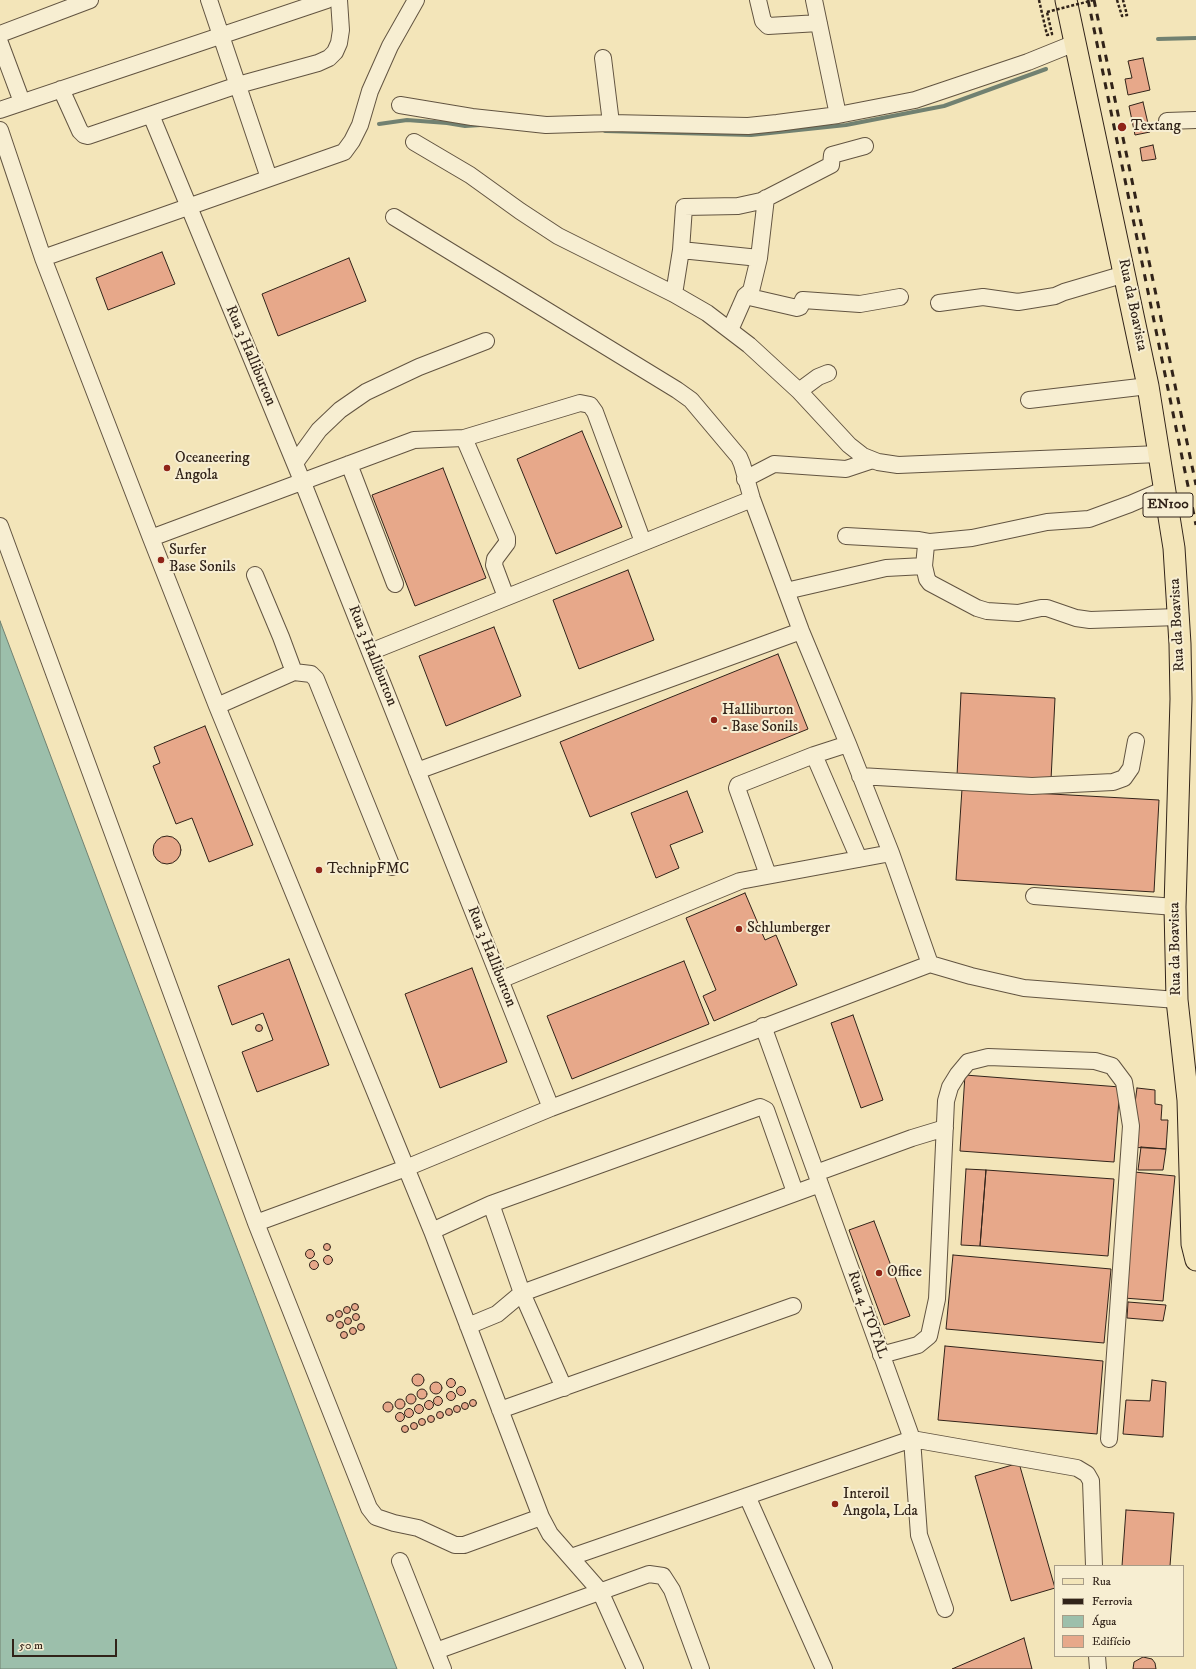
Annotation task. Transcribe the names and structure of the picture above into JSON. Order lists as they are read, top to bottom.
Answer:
{
  "streets": {
    "main road": ["Rua da Boavista", "EN100"],
    "street": ["Rua 3 Halliburton", "Rua 4 TOTAL"]
  },
  "places": [
    "Textang",
    "Oceaneering Angola",
    "Surfer Base Sonils",
    "Halliburton - Base Sonils",
    "TechnipFMC",
    "Schlumberger",
    "Office",
    "Interoil Angola, Lda"
  ],
  "legend": [
    "Rua",
    "Ferrovia",
    "Água",
    "Edifício"
  ],
  "scale_bar": "50 m"
}
